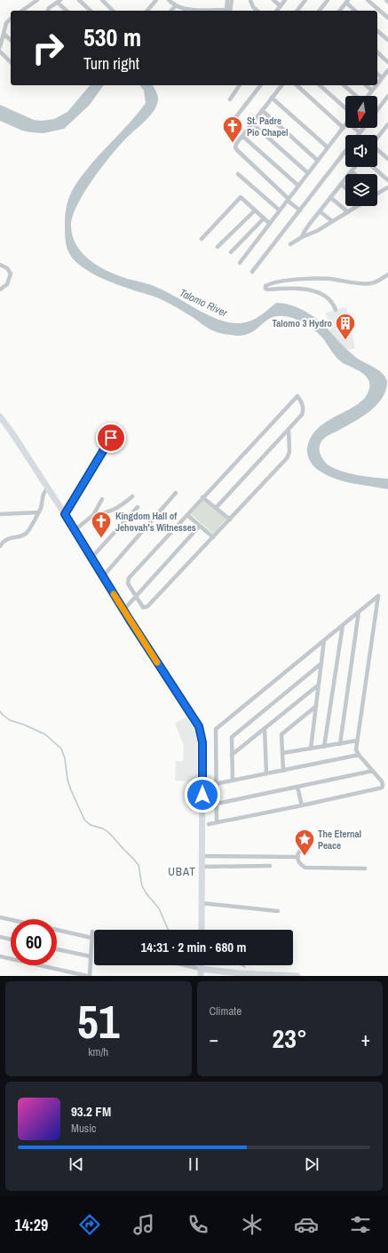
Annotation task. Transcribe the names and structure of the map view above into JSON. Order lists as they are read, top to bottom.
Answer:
{
  "districts": ["UBAT"],
  "water": ["Talomo River"],
  "places": {
    "church": ["St. Padre Pio Chapel", "Kingdom Hall of Jehovah's Witnesses"],
    "building": ["Talomo 3 Hydro"],
    "place": ["The Eternal Peace"]
  },
  "north": "bottom",
  "page": {
    "turn": ["530 m", "Turn right"],
    "limit": "60",
    "trip": "14:31 · 2 min · 680 m",
    "tile": [
      ["51", "km/h"],
      "Climate"
    ],
    "heat": ["−", "23°", "+"],
    "song": ["93.2 FM", "Music"],
    "tabs": "14:29"
  }
}
